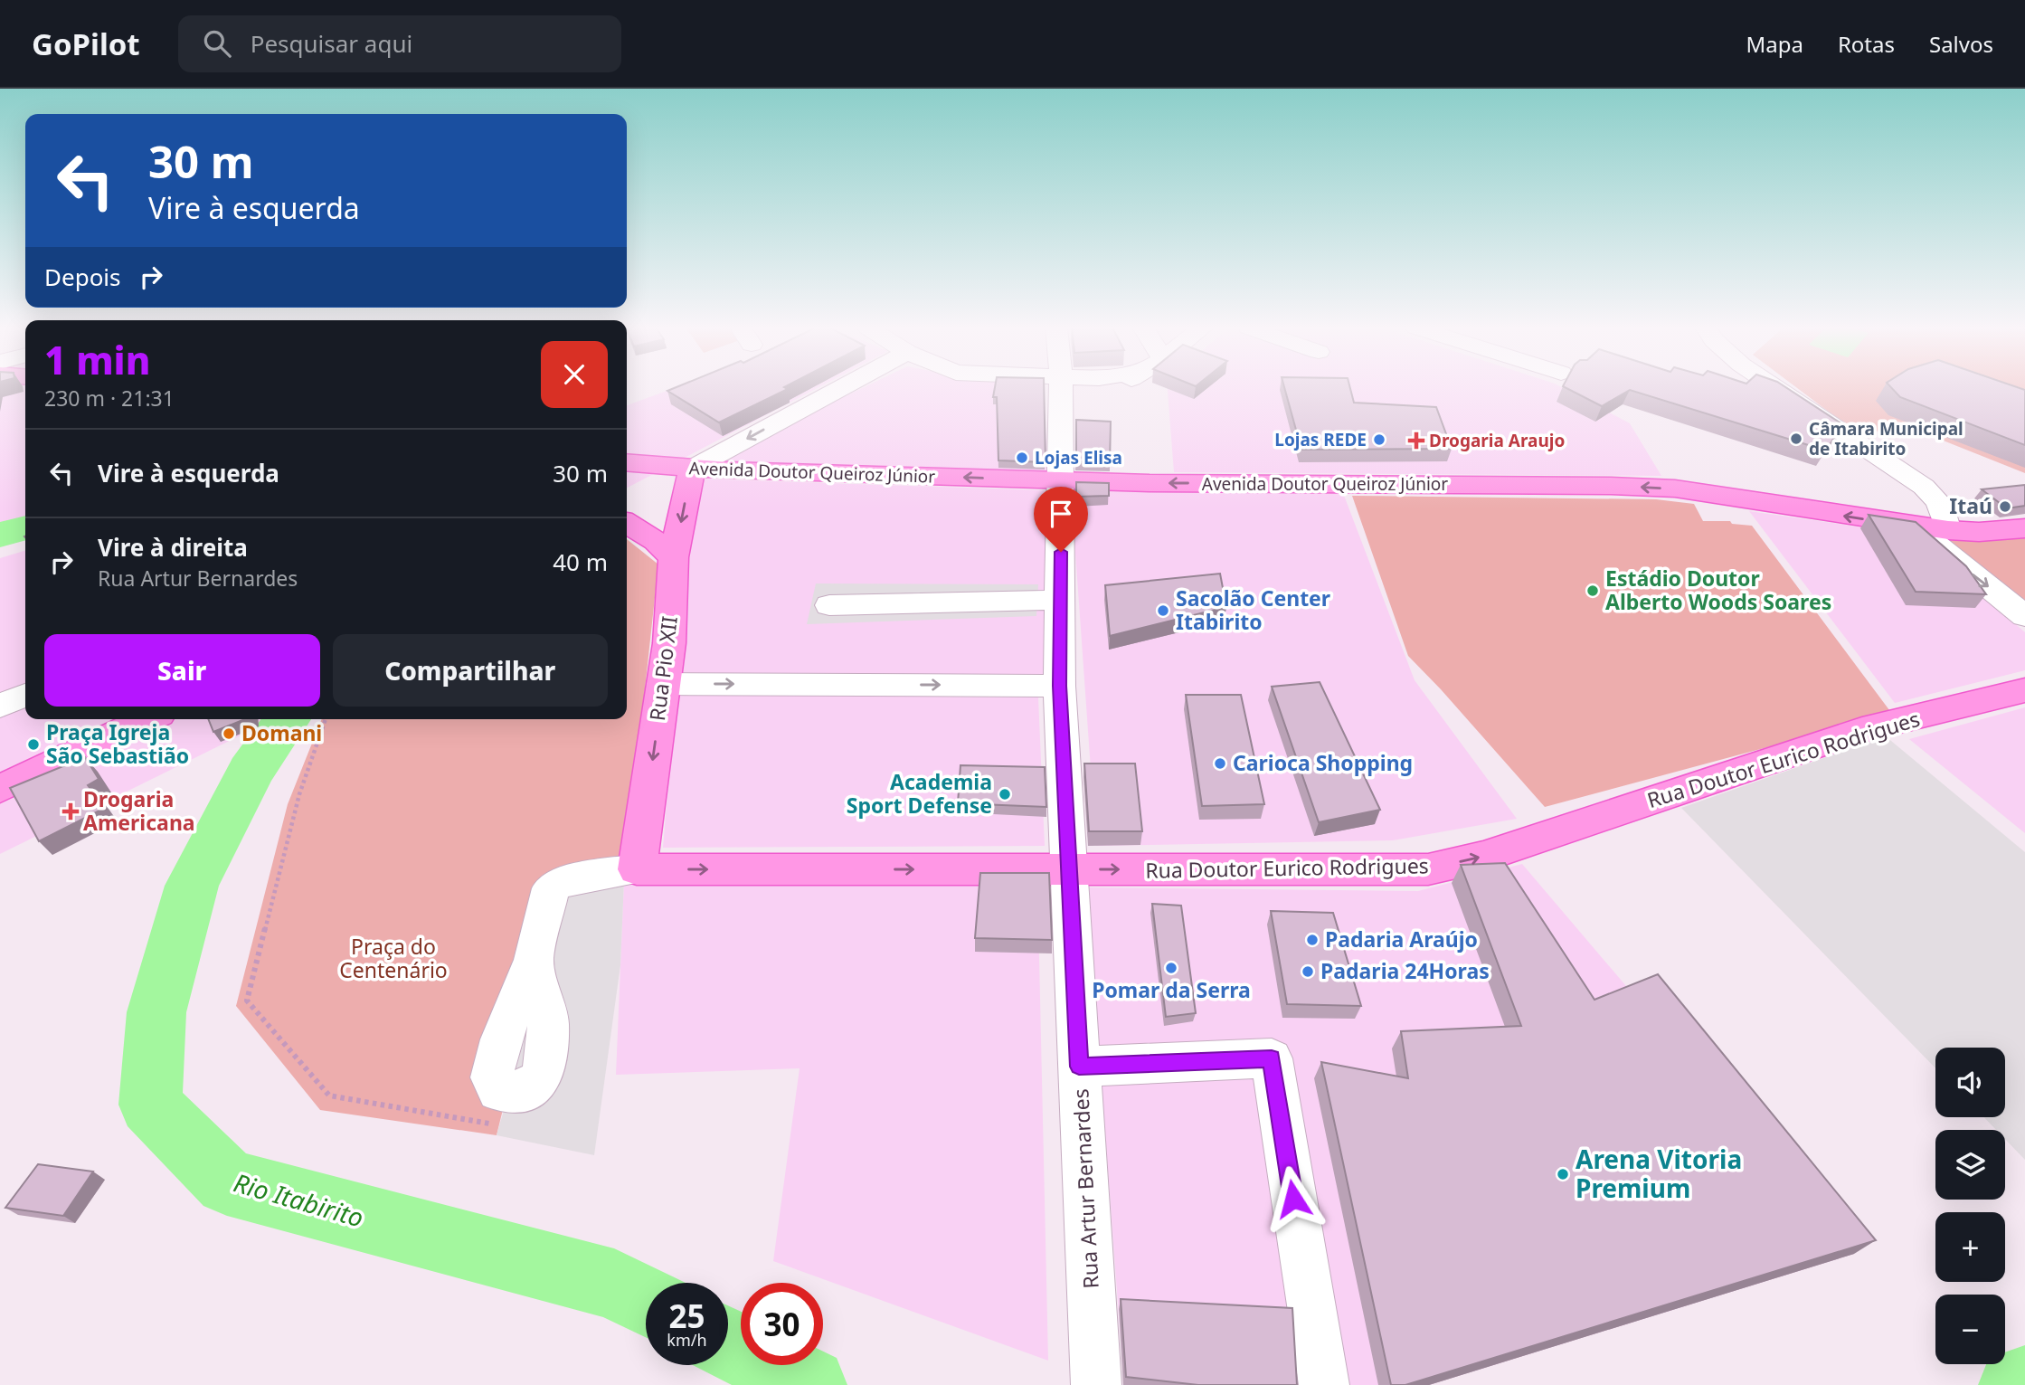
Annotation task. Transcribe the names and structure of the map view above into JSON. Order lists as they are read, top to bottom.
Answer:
{
  "streets": {
    "main road": ["Avenida Doutor Queiroz Júnior", "Rua Pio XII", "Rua Doutor Eurico Rodrigues"],
    "street": ["Rua Artur Bernardes"]
  },
  "crossings": [
    ["Avenida Doutor Queiroz Júnior", "Rua Pio XII"],
    ["Avenida Doutor Queiroz Júnior", "Rua Artur Bernardes"],
    ["Rua Pio XII", "Rua Doutor Eurico Rodrigues"],
    ["Rua Doutor Eurico Rodrigues", "Rua Artur Bernardes"]
  ],
  "one_way": ["Avenida Doutor Queiroz Júnior", "Rua Pio XII", "Rua Doutor Eurico Rodrigues"],
  "water": ["Rio Itabirito"],
  "parks": ["Praça do Centenário"],
  "places": {
    "other": [
      "Câmara Municipal de Itabirito",
      "Lojas REDE",
      "Lojas Elisa",
      "Itaú",
      "Estádio Doutor Alberto Woods Soares",
      "Sacolão Center Itabirito",
      "Domani",
      "Praça Igreja São Sebastião",
      "Carioca Shopping",
      "Academia Sport Defense",
      "Padaria Araújo",
      "Pomar da Serra",
      "Padaria 24Horas",
      "Arena Vitoria Premium"
    ],
    "health": ["Drogaria Araujo", "Drogaria Americana"]
  },
  "page": {
    "header": "GoPilot",
    "search": "Pesquisar aqui",
    "nav": ["Mapa", "Rotas", "Salvos"],
    "turn": ["30 m", "Vire à esquerda"],
    "then": "Depois",
    "heading": ["1 min", "230 m · 21:31"],
    "list": [
      {
        "name": "Vire à esquerda",
        "value": "30 m"
      },
      {
        "name": "Vire à direita",
        "note": "Rua Artur Bernardes",
        "value": "40 m"
      }
    ],
    "buttons": ["Sair", "Compartilhar"],
    "map_buttons": ["+", "−"],
    "speed": "25 km/h",
    "limit": "30"
  }
}
